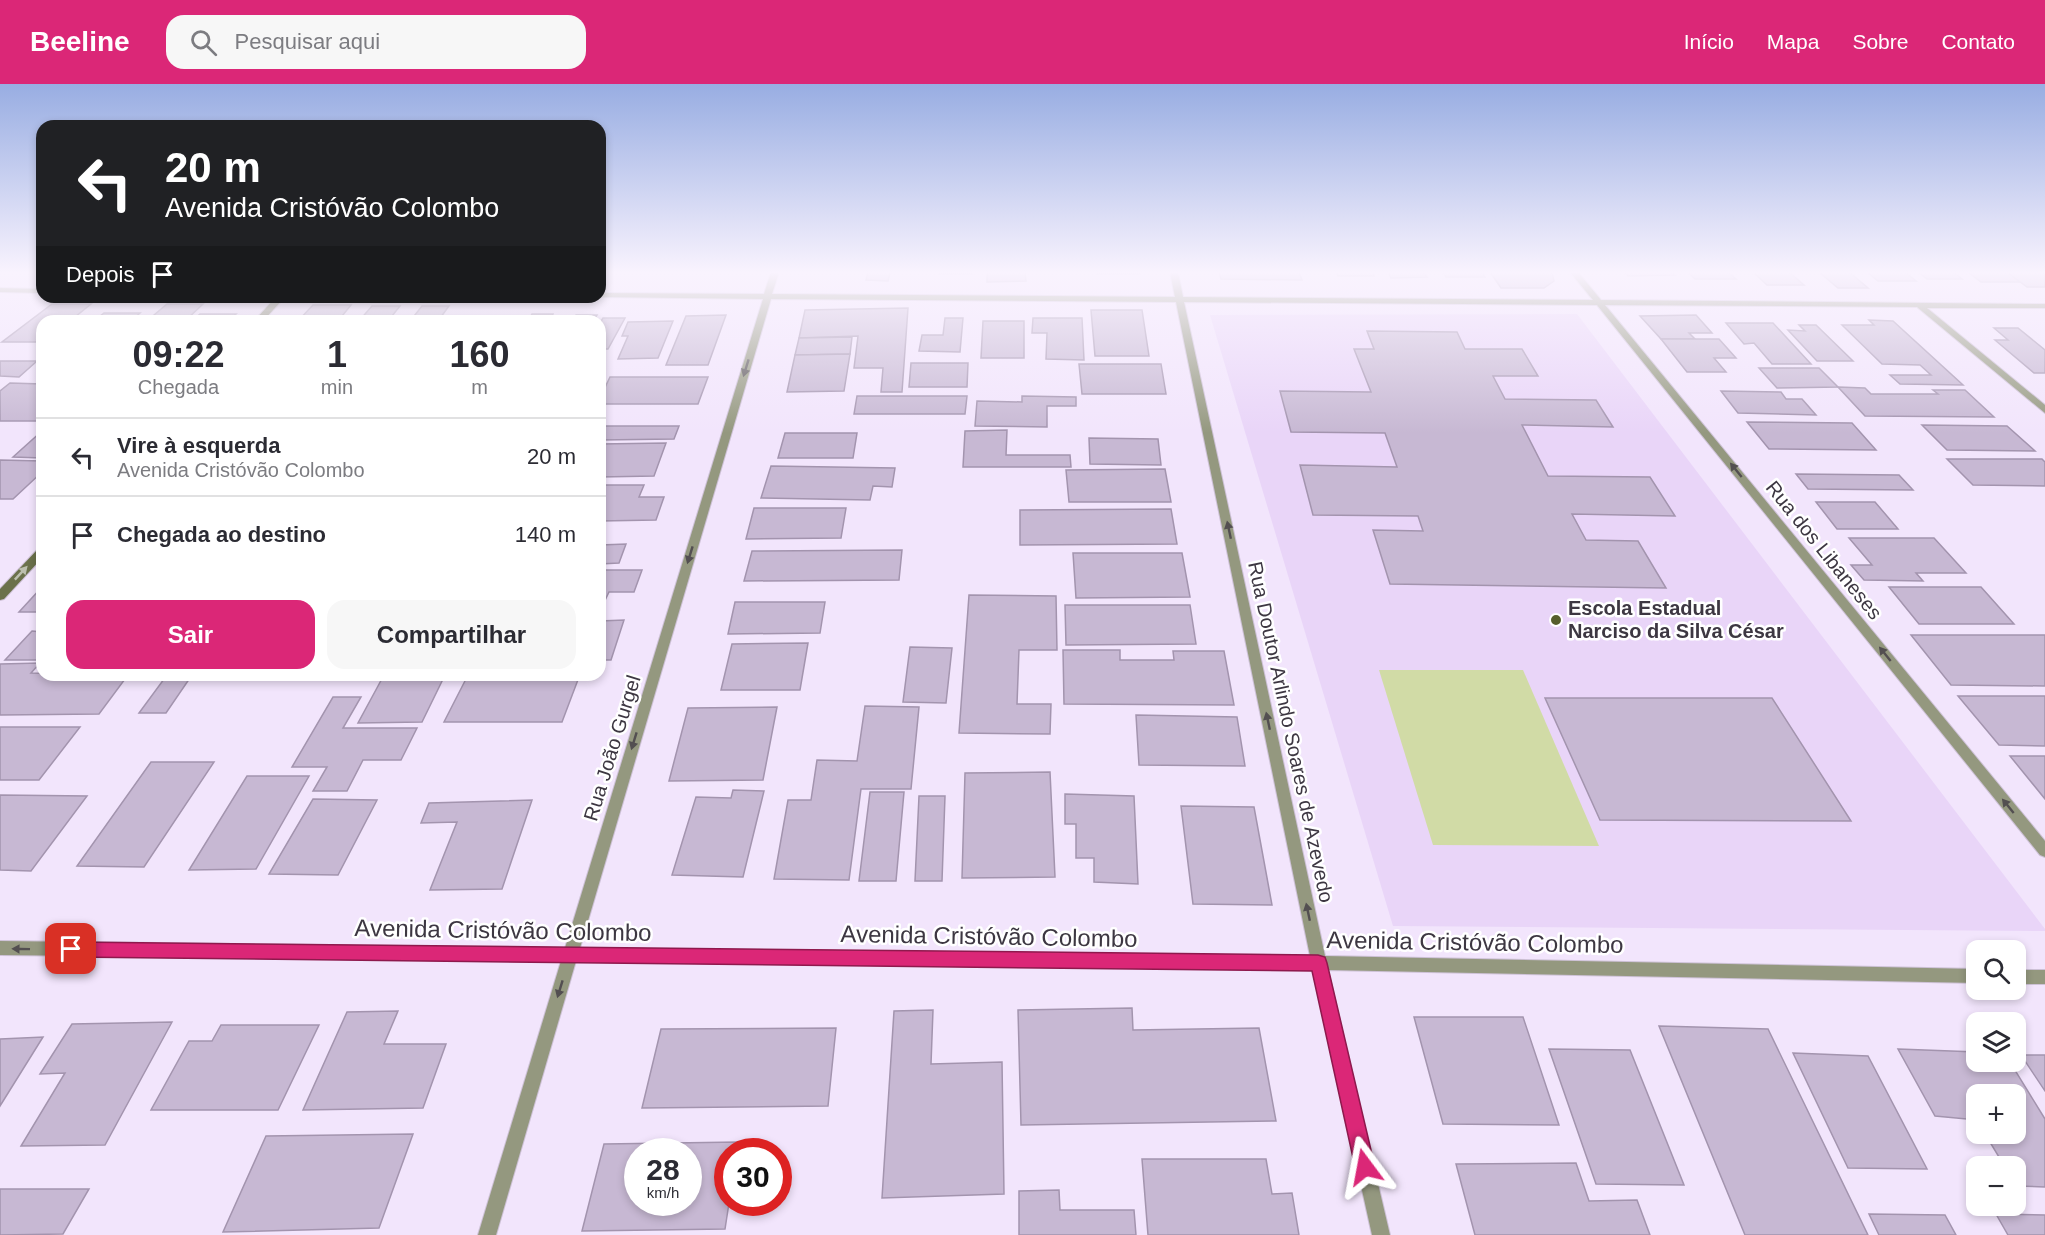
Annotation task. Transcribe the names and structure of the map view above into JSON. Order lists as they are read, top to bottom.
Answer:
{
  "streets": {
    "street": [
      "Rua dos Libaneses",
      "Rua Doutor Arlindo Soares de Azevedo",
      "Rua João Gurgel",
      "Avenida Cristóvão Colombo"
    ]
  },
  "crossings": [
    ["Rua Doutor Arlindo Soares de Azevedo", "Avenida Cristóvão Colombo"],
    ["Rua João Gurgel", "Avenida Cristóvão Colombo"]
  ],
  "one_way": ["Rua dos Libaneses", "Rua Doutor Arlindo Soares de Azevedo", "Rua João Gurgel"],
  "places": ["Escola Estadual Narciso da Silva César"],
  "page": {
    "header": "Beeline",
    "search": "Pesquisar aqui",
    "nav": [
      "Início",
      "Mapa",
      "Sobre",
      "Contato"
    ],
    "turn": ["20 m", "Avenida Cristóvão Colombo"],
    "then": "Depois",
    "eta": [
      "09:22",
      "Chegada",
      "1",
      "min",
      "160",
      "m"
    ],
    "list": [
      {
        "name": "Vire à esquerda",
        "note": "Avenida Cristóvão Colombo",
        "value": "20 m"
      },
      {
        "name": "Chegada ao destino",
        "value": "140 m"
      }
    ],
    "buttons": ["Sair", "Compartilhar"],
    "map_buttons": ["+", "−"],
    "speed": "28 km/h",
    "limit": "30"
  }
}
